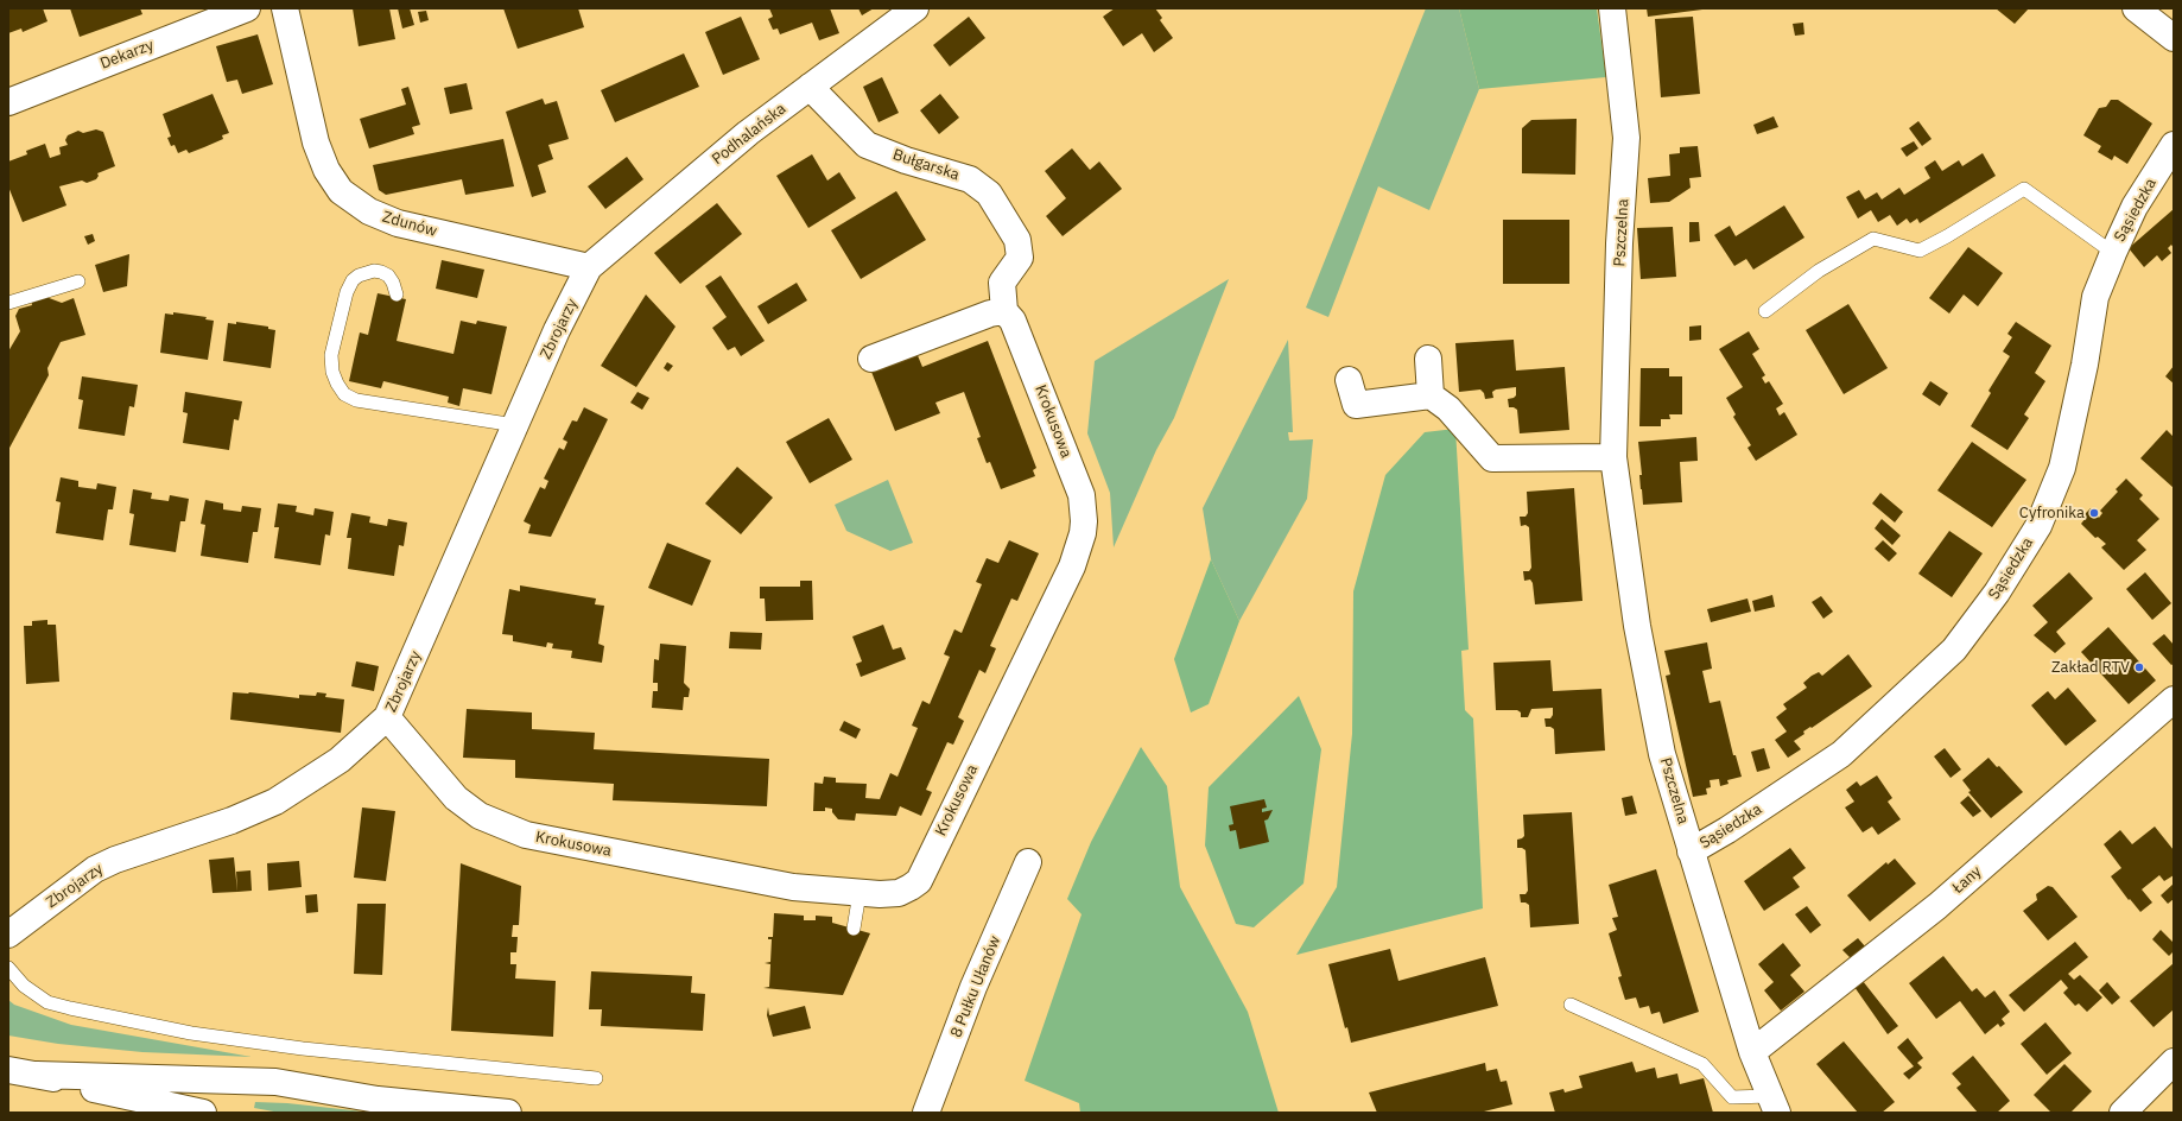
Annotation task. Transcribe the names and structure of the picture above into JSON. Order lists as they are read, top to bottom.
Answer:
{
  "streets": {
    "street": [
      "Dekarzy",
      "Podhalańska",
      "Bułgarska",
      "Sąsiedzka",
      "Zdunów",
      "Pszczelna",
      "Zbrojarzy",
      "Krokusowa",
      "Łany",
      "8 Pułku Ułanów"
    ]
  },
  "crossings": [
    ["Podhalańska", "Bułgarska"],
    ["Podhalańska", "Zdunów"],
    ["Podhalańska", "Zbrojarzy"],
    ["Bułgarska", "Krokusowa"],
    ["Sąsiedzka", "Pszczelna"],
    ["Zdunów", "Zbrojarzy"],
    ["Pszczelna", "Łany"],
    ["Zbrojarzy", "Krokusowa"]
  ],
  "places": ["Cyfronika", "Zakład RTV"]
}
